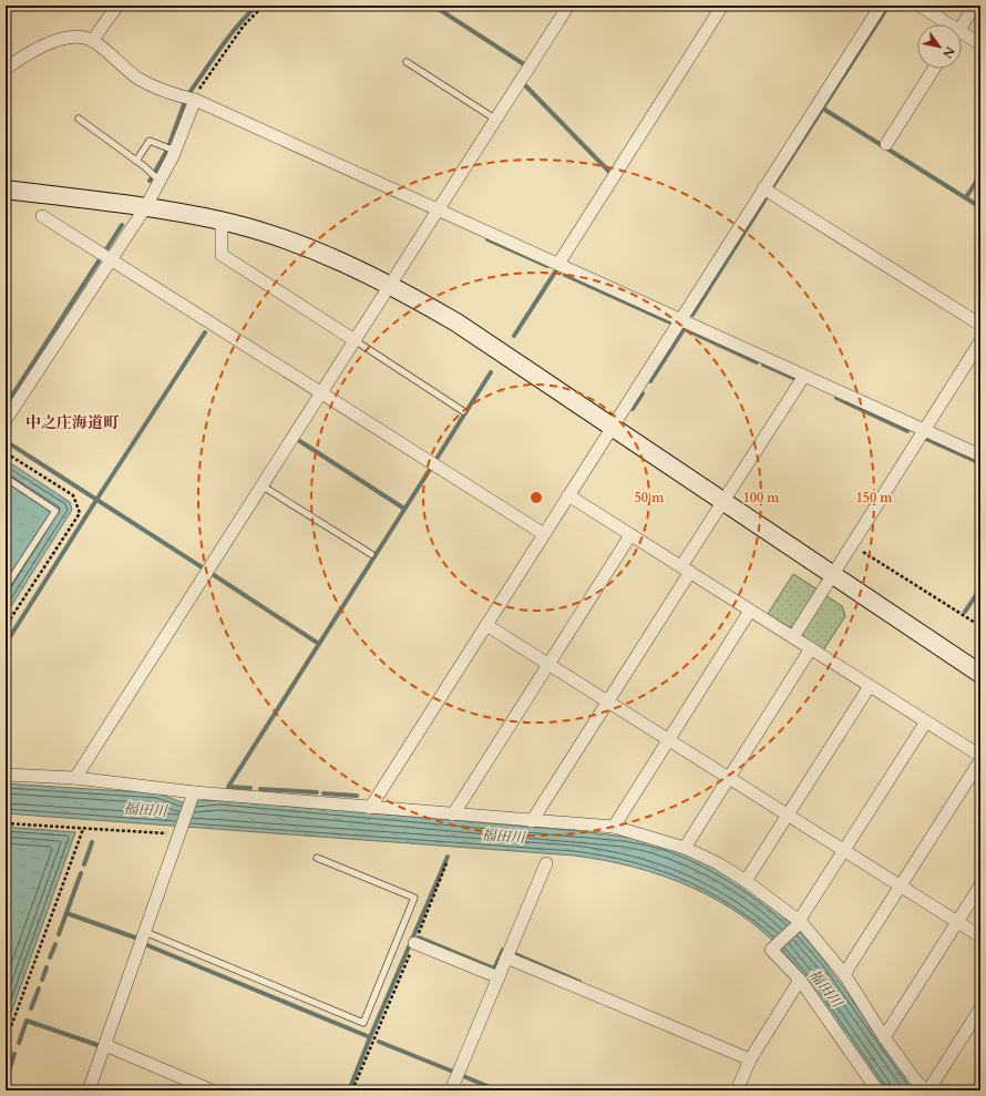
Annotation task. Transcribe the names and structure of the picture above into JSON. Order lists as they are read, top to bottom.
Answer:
{
  "districts": ["中之庄海道町"],
  "water": ["福田川"],
  "north": "bottom right",
  "rings": ["50 m", "100 m", "150 m"]
}
